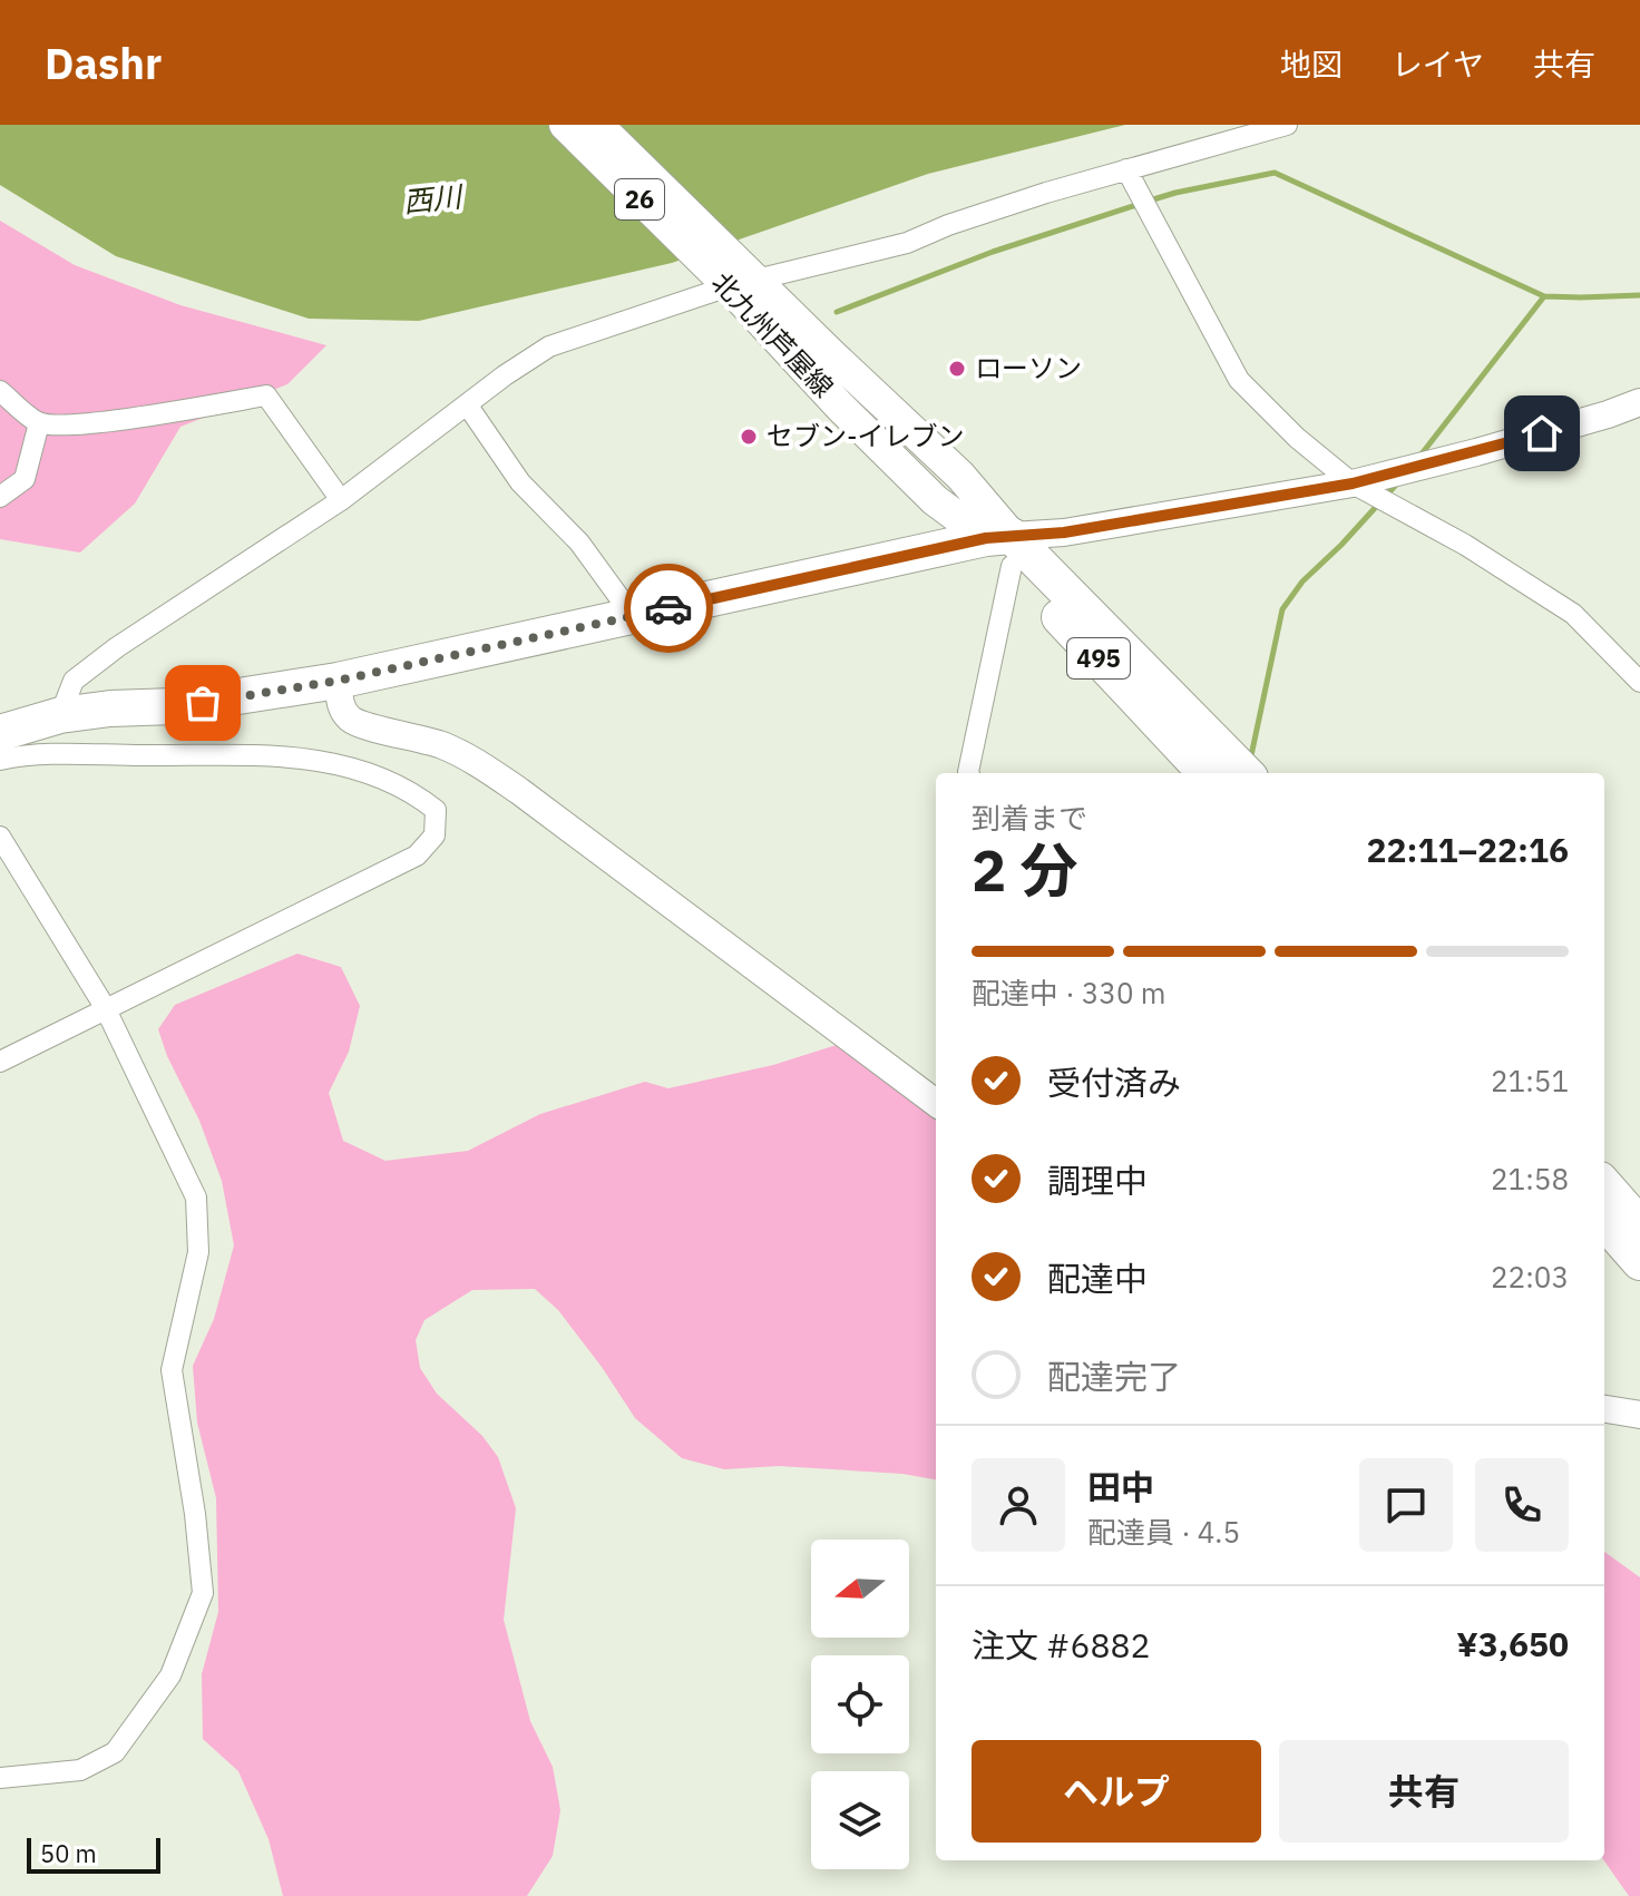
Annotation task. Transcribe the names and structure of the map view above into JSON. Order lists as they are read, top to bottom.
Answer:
{
  "streets": {
    "highway": ["495"],
    "main road": ["26", "北九州芦屋線"]
  },
  "crossings": [
    ["北九州芦屋線", "495"]
  ],
  "water": ["西川"],
  "places": ["ローソン", "セブン-イレブン"],
  "scale_bar": "50 m",
  "north": "left",
  "page": {
    "header": "Dashr",
    "nav": ["地図", "レイヤ", "共有"],
    "heading": ["2 分", "到着まで", "22:11–22:16"],
    "panel": [
      "田中",
      "配達員 · 4.5",
      "注文 #6882",
      "¥3,650"
    ],
    "bar": "配達中 · 330 m",
    "list": [
      ["受付済み", "21:51"],
      ["調理中", "21:58"],
      ["配達中", "22:03"],
      "配達完了"
    ],
    "buttons": ["ヘルプ", "共有"],
    "scale": "50 m"
  }
}
